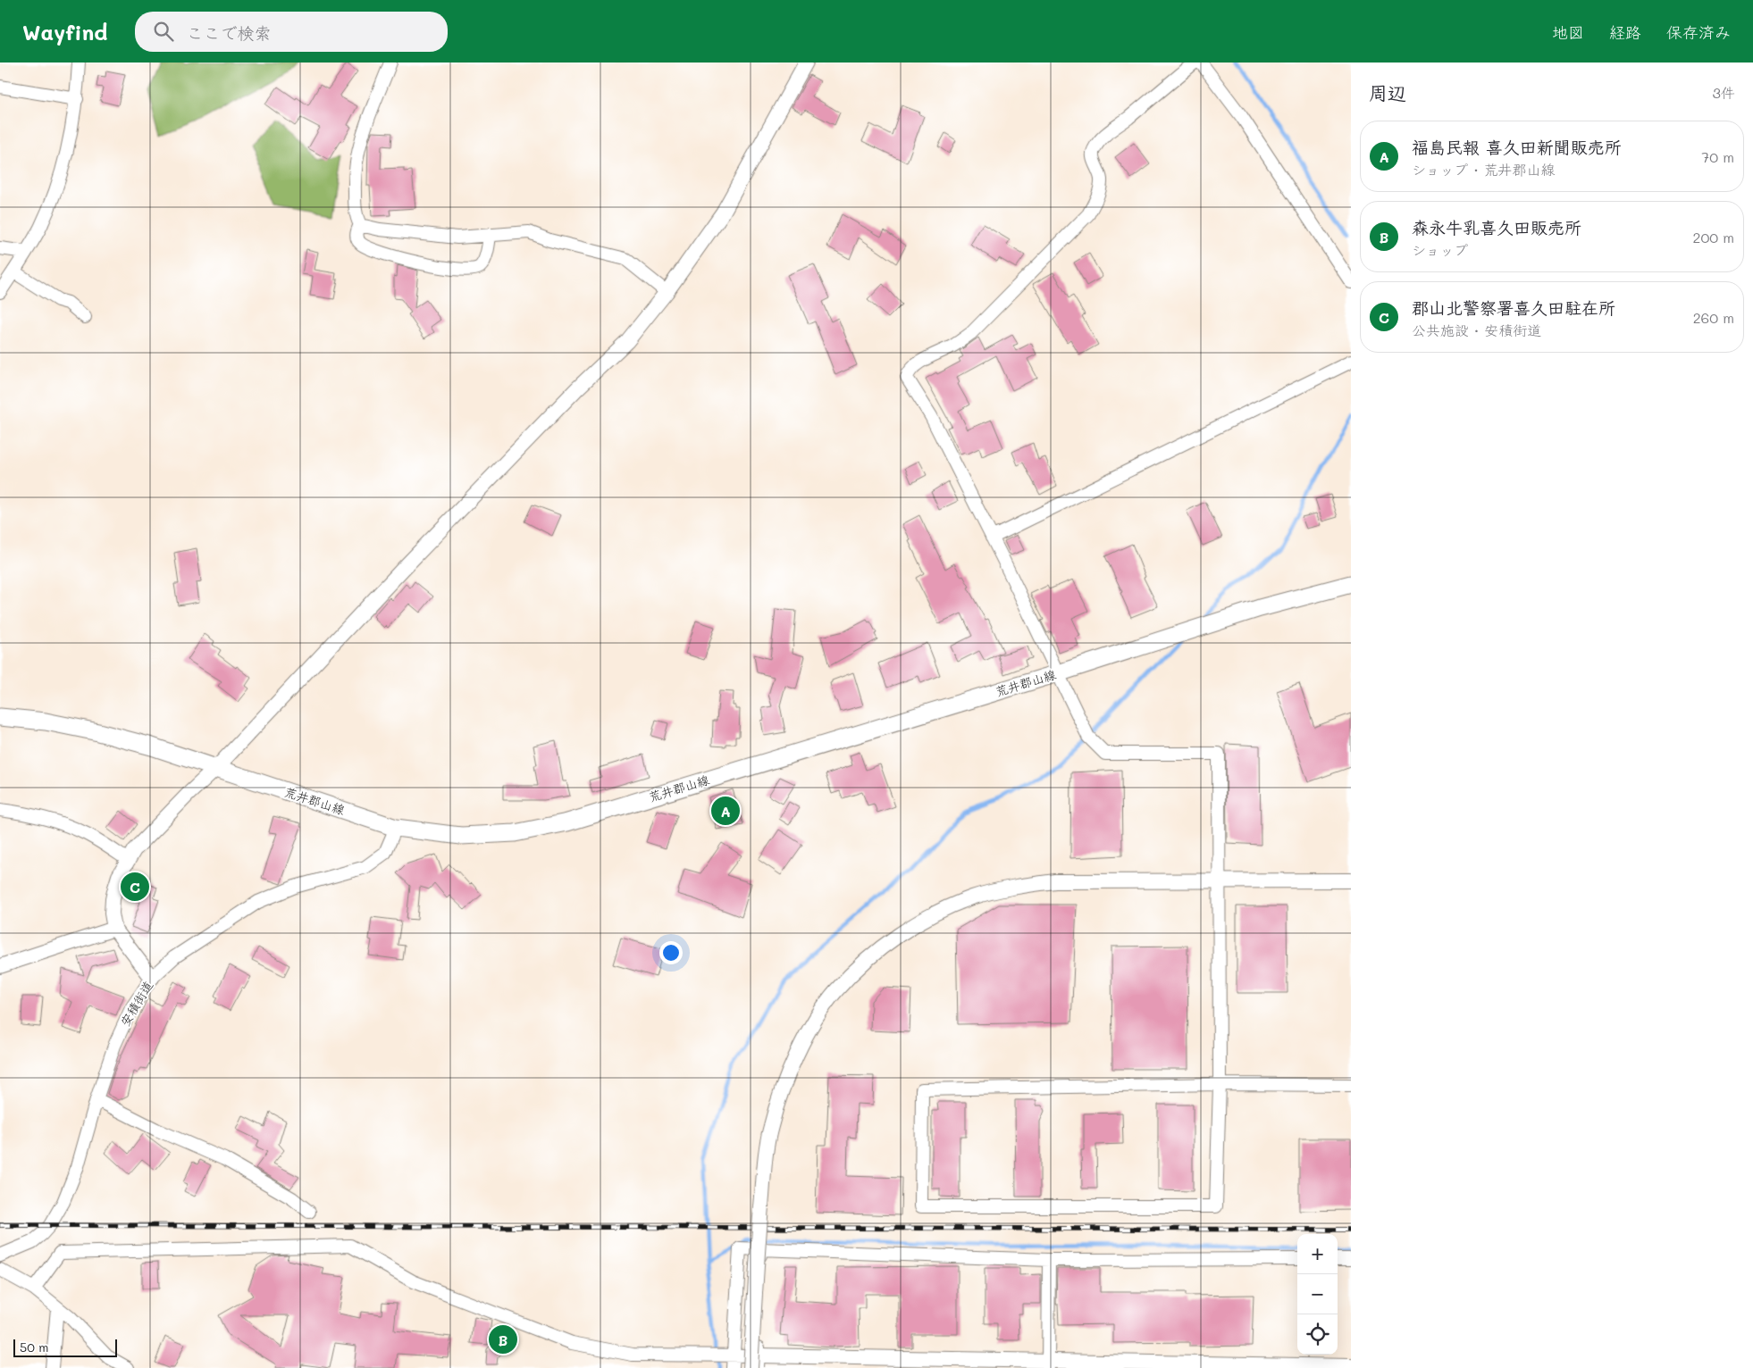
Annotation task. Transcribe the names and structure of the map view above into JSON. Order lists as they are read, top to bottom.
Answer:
{
  "streets": {
    "main road": ["荒井郡山線"],
    "street": ["安積街道"]
  },
  "crossings": [
    ["荒井郡山線", "安積街道"]
  ],
  "scale_bar": "50 m",
  "page": {
    "header": "Wayfind",
    "search": "ここで検索",
    "nav": ["地図", "経路", "保存済み"],
    "heading": ["周辺", "3件"],
    "list": [
      {
        "mark": "A",
        "name": "福島民報 喜久田新聞販売所",
        "note": "ショップ · 荒井郡山線",
        "value": "70 m"
      },
      {
        "mark": "B",
        "name": "森永牛乳喜久田販売所",
        "note": "ショップ",
        "value": "200 m"
      },
      {
        "mark": "C",
        "name": "郡山北警察署喜久田駐在所",
        "note": "公共施設 · 安積街道",
        "value": "260 m"
      }
    ],
    "pins": ["A", "C", "B"],
    "map_buttons": ["+", "−"],
    "scale": "50 m"
  }
}
